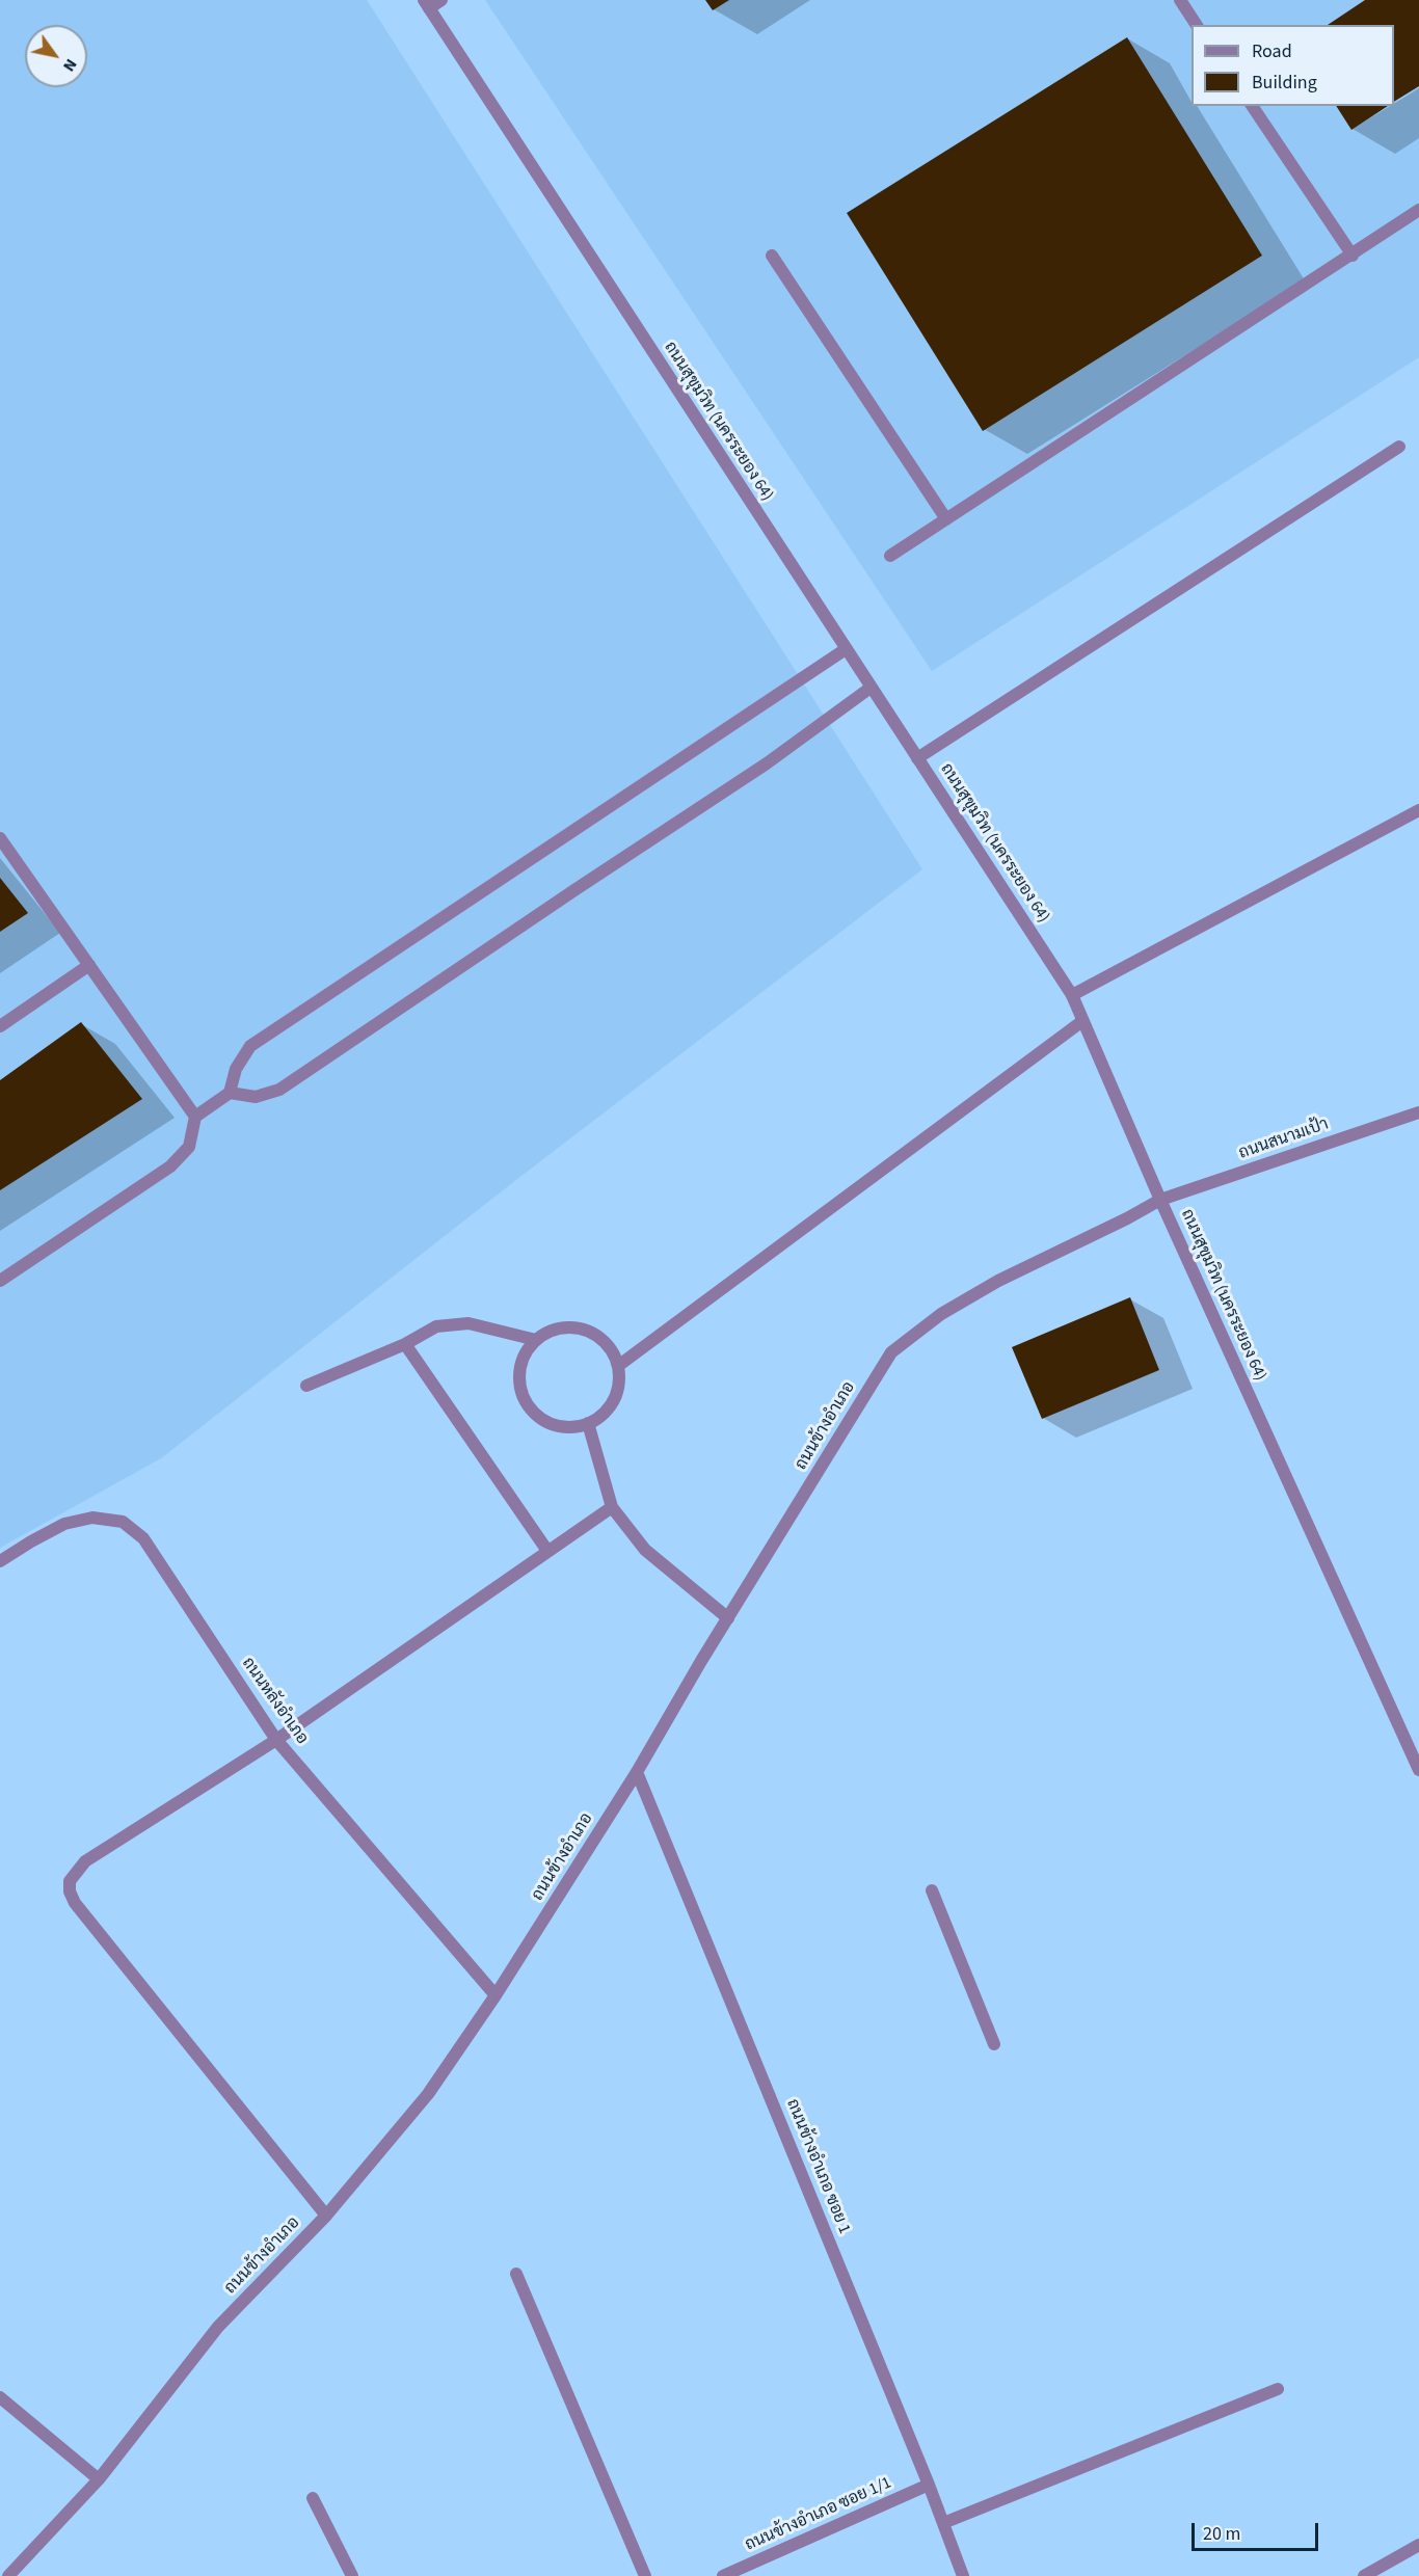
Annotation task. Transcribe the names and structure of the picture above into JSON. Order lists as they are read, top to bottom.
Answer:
{
  "streets": {
    "street": [
      "ถนนสุขุมวิท (นครระยอง 64)",
      "ถนนสนามเป้า",
      "ถนนข้างอำเภอ",
      "ถนนหลังอำเภอ",
      "ถนนข้างอำเภอ ซอย 1",
      "ถนนข้างอำเภอ ซอย 1/1"
    ]
  },
  "crossings": [
    ["ถนนสุขุมวิท (นครระยอง 64)", "ถนนสนามเป้า"],
    ["ถนนสุขุมวิท (นครระยอง 64)", "ถนนข้างอำเภอ"],
    ["ถนนสนามเป้า", "ถนนข้างอำเภอ"],
    ["ถนนข้างอำเภอ", "ถนนหลังอำเภอ"],
    ["ถนนข้างอำเภอ", "ถนนข้างอำเภอ ซอย 1"],
    ["ถนนข้างอำเภอ ซอย 1", "ถนนข้างอำเภอ ซอย 1/1"]
  ],
  "legend": ["Road", "Building"],
  "scale_bar": "20 m",
  "north": "bottom right"
}
